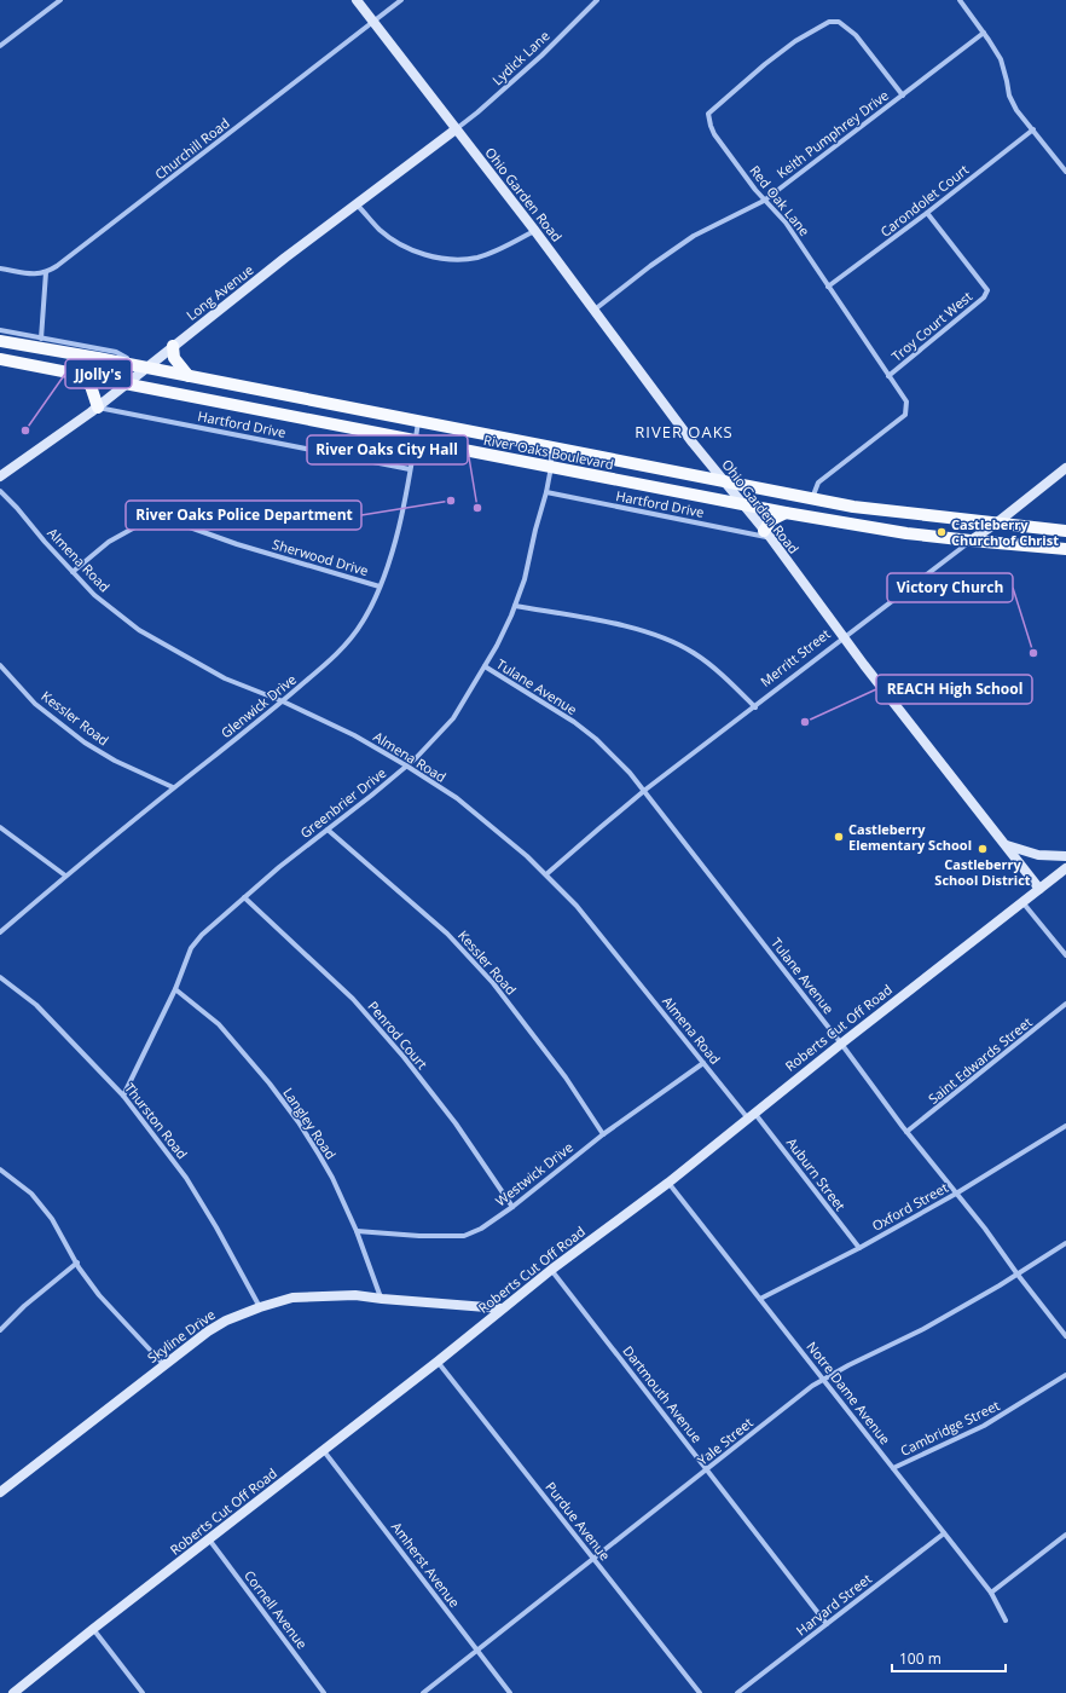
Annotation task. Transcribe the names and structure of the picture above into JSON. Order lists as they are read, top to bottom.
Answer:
{
  "streets": {
    "main road": ["River Oaks Boulevard"],
    "street": [
      "Lydick Lane",
      "Keith Pumphrey Drive",
      "Churchill Road",
      "Ohio Garden Road",
      "Red Oak Lane",
      "Carondolet Court",
      "Long Avenue",
      "Troy Court West",
      "Hartford Drive",
      "Sherwood Drive",
      "Almena Road",
      "Merritt Street",
      "Tulane Avenue",
      "Glenwick Drive",
      "Kessler Road",
      "Greenbrier Drive",
      "Roberts Cut Off Road",
      "Penrod Court",
      "Saint Edwards Street",
      "Thurston Road",
      "Langley Road",
      "Westwick Drive",
      "Auburn Street",
      "Oxford Street",
      "Skyline Drive",
      "Notre Dame Avenue",
      "Dartmouth Avenue",
      "Cambridge Street",
      "Yale Street",
      "Purdue Avenue",
      "Amherst Avenue",
      "Harvard Street",
      "Cornell Avenue"
    ]
  },
  "crossings": [
    ["Lydick Lane", "Ohio Garden Road"],
    ["Lydick Lane", "Long Avenue"],
    ["Keith Pumphrey Drive", "Ohio Garden Road"],
    ["Keith Pumphrey Drive", "Red Oak Lane"],
    ["Churchill Road", "Ohio Garden Road"],
    ["Ohio Garden Road", "Long Avenue"],
    ["Ohio Garden Road", "Hartford Drive"],
    ["Ohio Garden Road", "River Oaks Boulevard"],
    ["Ohio Garden Road", "Merritt Street"],
    ["Ohio Garden Road", "Roberts Cut Off Road"],
    ["Red Oak Lane", "Carondolet Court"],
    ["Red Oak Lane", "Troy Court West"],
    ["Red Oak Lane", "River Oaks Boulevard"],
    ["Carondolet Court", "Troy Court West"],
    ["Long Avenue", "Hartford Drive"],
    ["Long Avenue", "River Oaks Boulevard"],
    ["Hartford Drive", "Glenwick Drive"],
    ["Hartford Drive", "Greenbrier Drive"],
    ["River Oaks Boulevard", "Merritt Street"],
    ["River Oaks Boulevard", "Glenwick Drive"],
    ["River Oaks Boulevard", "Greenbrier Drive"],
    ["Sherwood Drive", "Almena Road"],
    ["Sherwood Drive", "Glenwick Drive"],
    ["Almena Road", "Merritt Street"],
    ["Almena Road", "Glenwick Drive"],
    ["Almena Road", "Greenbrier Drive"],
    ["Almena Road", "Roberts Cut Off Road"],
    ["Almena Road", "Westwick Drive"],
    ["Almena Road", "Auburn Street"],
    ["Merritt Street", "Tulane Avenue"],
    ["Tulane Avenue", "Greenbrier Drive"],
    ["Tulane Avenue", "Roberts Cut Off Road"],
    ["Tulane Avenue", "Saint Edwards Street"],
    ["Tulane Avenue", "Oxford Street"],
    ["Tulane Avenue", "Yale Street"],
    ["Glenwick Drive", "Kessler Road"],
    ["Kessler Road", "Greenbrier Drive"],
    ["Kessler Road", "Westwick Drive"],
    ["Greenbrier Drive", "Penrod Court"],
    ["Greenbrier Drive", "Thurston Road"],
    ["Greenbrier Drive", "Langley Road"],
    ["Roberts Cut Off Road", "Auburn Street"],
    ["Roberts Cut Off Road", "Skyline Drive"],
    ["Roberts Cut Off Road", "Notre Dame Avenue"],
    ["Roberts Cut Off Road", "Dartmouth Avenue"],
    ["Roberts Cut Off Road", "Purdue Avenue"],
    ["Roberts Cut Off Road", "Amherst Avenue"],
    ["Roberts Cut Off Road", "Cornell Avenue"],
    ["Penrod Court", "Westwick Drive"],
    ["Thurston Road", "Skyline Drive"],
    ["Langley Road", "Westwick Drive"],
    ["Langley Road", "Skyline Drive"],
    ["Auburn Street", "Oxford Street"],
    ["Oxford Street", "Notre Dame Avenue"],
    ["Notre Dame Avenue", "Cambridge Street"],
    ["Notre Dame Avenue", "Yale Street"],
    ["Notre Dame Avenue", "Harvard Street"],
    ["Dartmouth Avenue", "Yale Street"],
    ["Dartmouth Avenue", "Harvard Street"],
    ["Yale Street", "Purdue Avenue"],
    ["Yale Street", "Amherst Avenue"]
  ],
  "districts": ["RIVER OAKS"],
  "places": [
    "JJolly's",
    "River Oaks Police Department",
    "River Oaks City Hall",
    "Castleberry Church of Christ",
    "Victory Church",
    "REACH High School",
    "Castleberry Elementary School",
    "Castleberry School District"
  ],
  "scale_bar": "100 m"
}
